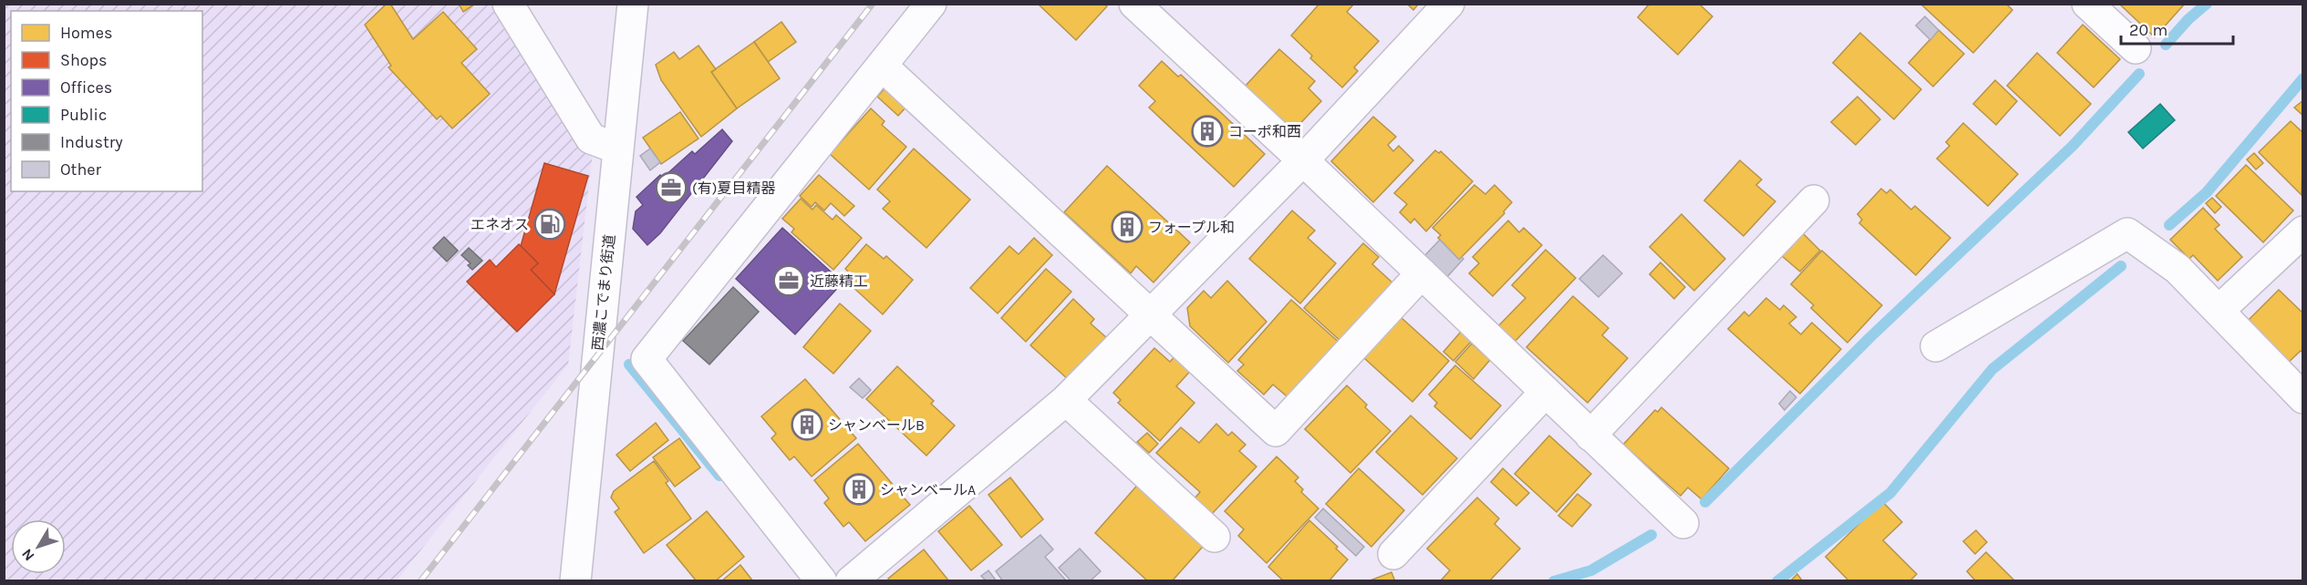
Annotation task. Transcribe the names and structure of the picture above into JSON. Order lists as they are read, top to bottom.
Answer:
{
  "streets": {
    "street": ["西濃こでまり街道"]
  },
  "places": {
    "building": [
      "コーポ和西",
      "フォープル和",
      "シャンベールB",
      "シャンベールA"
    ],
    "office": ["(有)夏目精器", "近藤精工"],
    "fuel station": ["エネオス"]
  },
  "legend": [
    "Homes",
    "Shops",
    "Offices",
    "Public",
    "Industry",
    "Other"
  ],
  "scale_bar": "20 m",
  "north": "bottom left"
}
